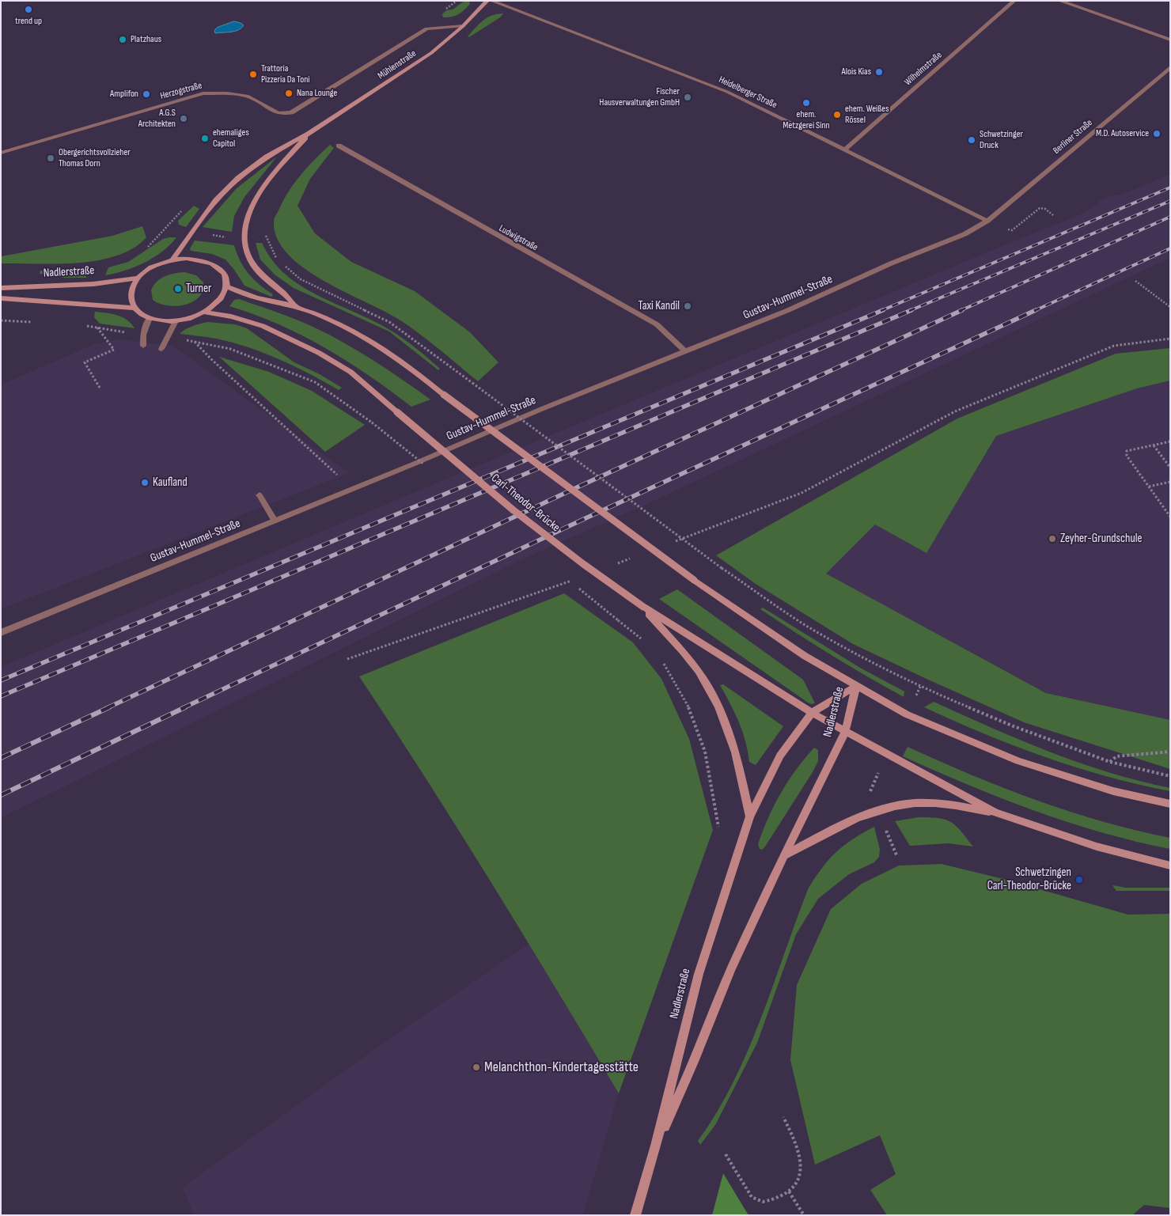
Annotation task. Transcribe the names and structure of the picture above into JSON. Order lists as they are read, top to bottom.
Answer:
{
  "streets": {
    "main road": ["Mühlenstraße", "Nadlerstraße", "Carl-Theodor-Brücke"],
    "street": [
      "Wilhelmstraße",
      "Herzogstraße",
      "Heidelberger Straße",
      "Berliner Straße",
      "Ludwigstraße",
      "Gustav-Hummel-Straße"
    ]
  },
  "crossings": [
    ["Mühlenstraße", "Herzogstraße"],
    ["Mühlenstraße", "Nadlerstraße"],
    ["Mühlenstraße", "Carl-Theodor-Brücke"],
    ["Wilhelmstraße", "Heidelberger Straße"],
    ["Heidelberger Straße", "Berliner Straße"],
    ["Heidelberger Straße", "Gustav-Hummel-Straße"],
    ["Berliner Straße", "Gustav-Hummel-Straße"],
    ["Ludwigstraße", "Gustav-Hummel-Straße"],
    ["Nadlerstraße", "Carl-Theodor-Brücke"]
  ],
  "places": [
    "trend up",
    "Platzhaus",
    "Alois Kias",
    "Trattoria Pizzeria Da Toni",
    "Nana Lounge",
    "Amplifon",
    "Fischer Hausverwaltungen GmbH",
    "ehem. Metzgerei Sinn",
    "ehem. Weißes Rössel",
    "A.G.S Architekten",
    "M.D. Autoservice",
    "ehemaliges Capitol",
    "Schwetzinger Druck",
    "Obergerichtsvollzieher Thomas Dorn",
    "Turner",
    "Taxi Kandil",
    "Kaufland",
    "Zeyher-Grundschule",
    "Schwetzingen Carl-Theodor-Brücke",
    "Melanchthon-Kindertagesstätte"
  ]
}
